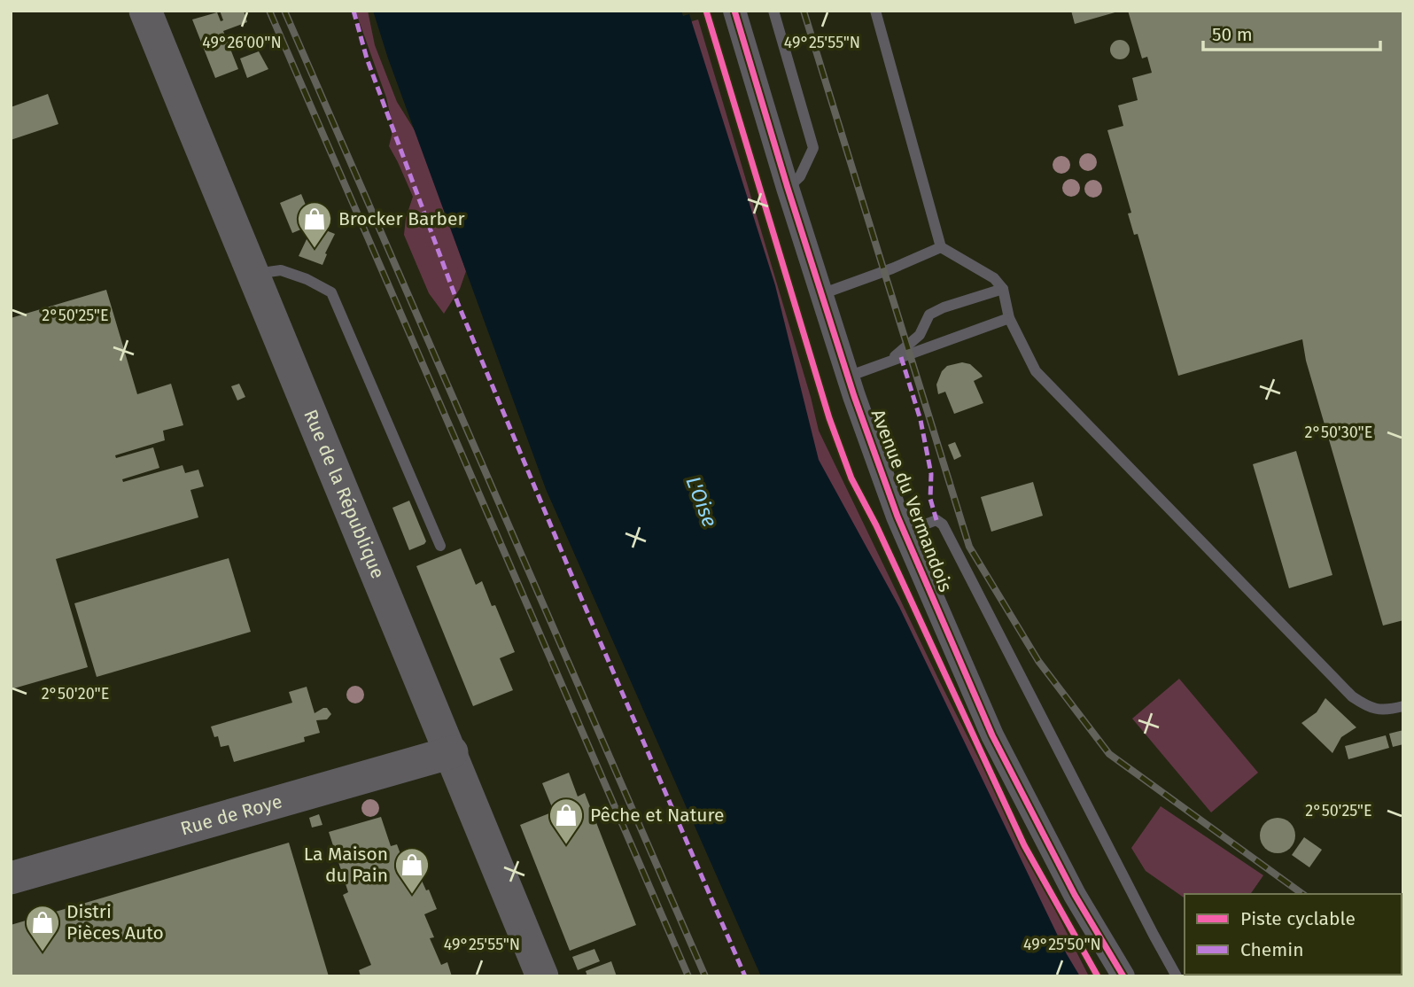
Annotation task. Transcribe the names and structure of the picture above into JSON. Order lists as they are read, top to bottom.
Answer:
{
  "streets": {
    "main road": ["Rue de la République", "Rue de Roye"],
    "street": ["Avenue du Vermandois"]
  },
  "crossings": [
    ["Rue de la République", "Rue de Roye"]
  ],
  "water": ["L'Oise"],
  "places": {
    "shop": [
      "Brocker Barber",
      "Pêche et Nature",
      "La Maison du Pain",
      "Distri Pièces Auto"
    ]
  },
  "legend": ["Piste cyclable", "Chemin"],
  "scale_bar": "50 m",
  "coordinates": [
    "49°26'00\"N",
    "49°25'55\"N",
    "2°50'25\"E",
    "2°50'30\"E",
    "2°50'20\"E",
    "49°25'50\"N"
  ]
}
